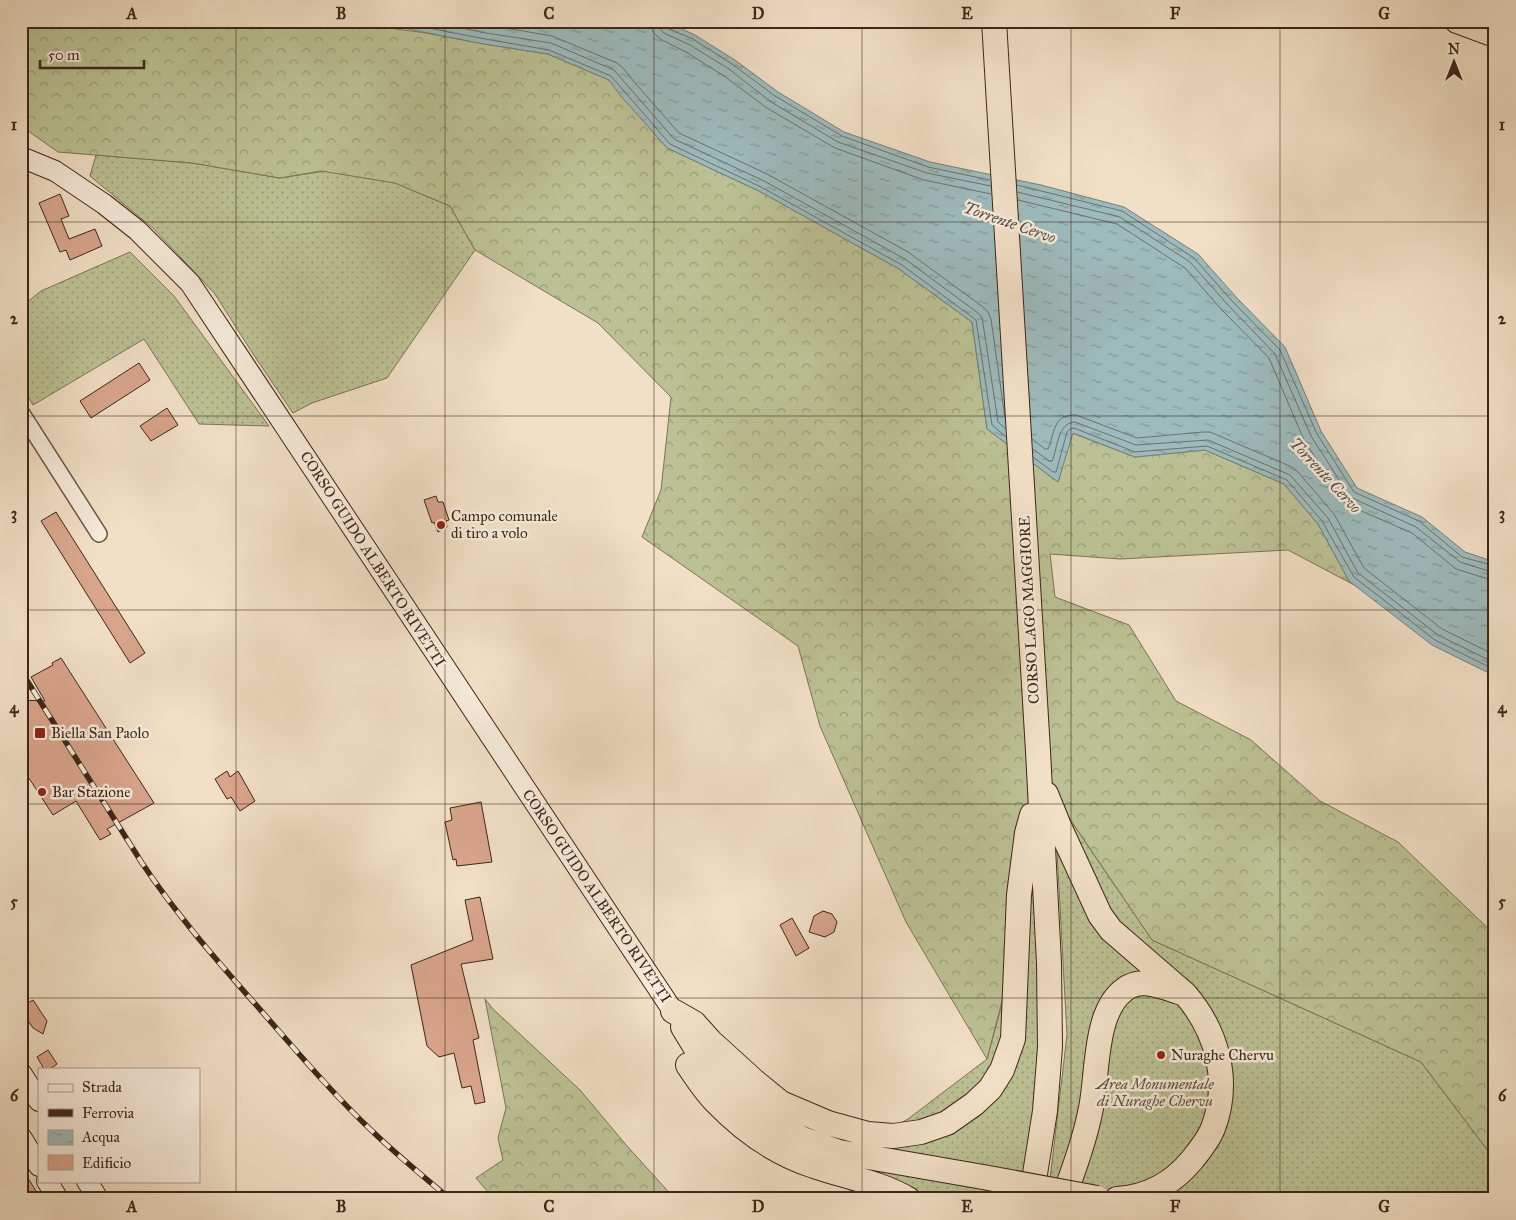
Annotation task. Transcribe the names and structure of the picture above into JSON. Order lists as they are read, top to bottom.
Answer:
{
  "streets": {
    "highway": ["CORSO LAGO MAGGIORE"],
    "main road": ["CORSO GUIDO ALBERTO RIVETTI"]
  },
  "water": ["Torrente Cervo"],
  "parks": ["Area Monumentale di Nuraghe Chervu"],
  "places": {
    "other": ["Campo comunale di tiro a volo", "Bar Stazione", "Nuraghe Chervu"],
    "transit": ["Biella San Paolo"]
  },
  "legend": [
    "Strada",
    "Ferrovia",
    "Acqua",
    "Edificio"
  ],
  "scale_bar": "50 m",
  "north": "top",
  "grid": {
    "columns": [
      "A",
      "B",
      "C",
      "D",
      "E",
      "F",
      "G"
    ],
    "rows": [
      "1",
      "2",
      "3",
      "4",
      "5",
      "6"
    ]
  }
}
